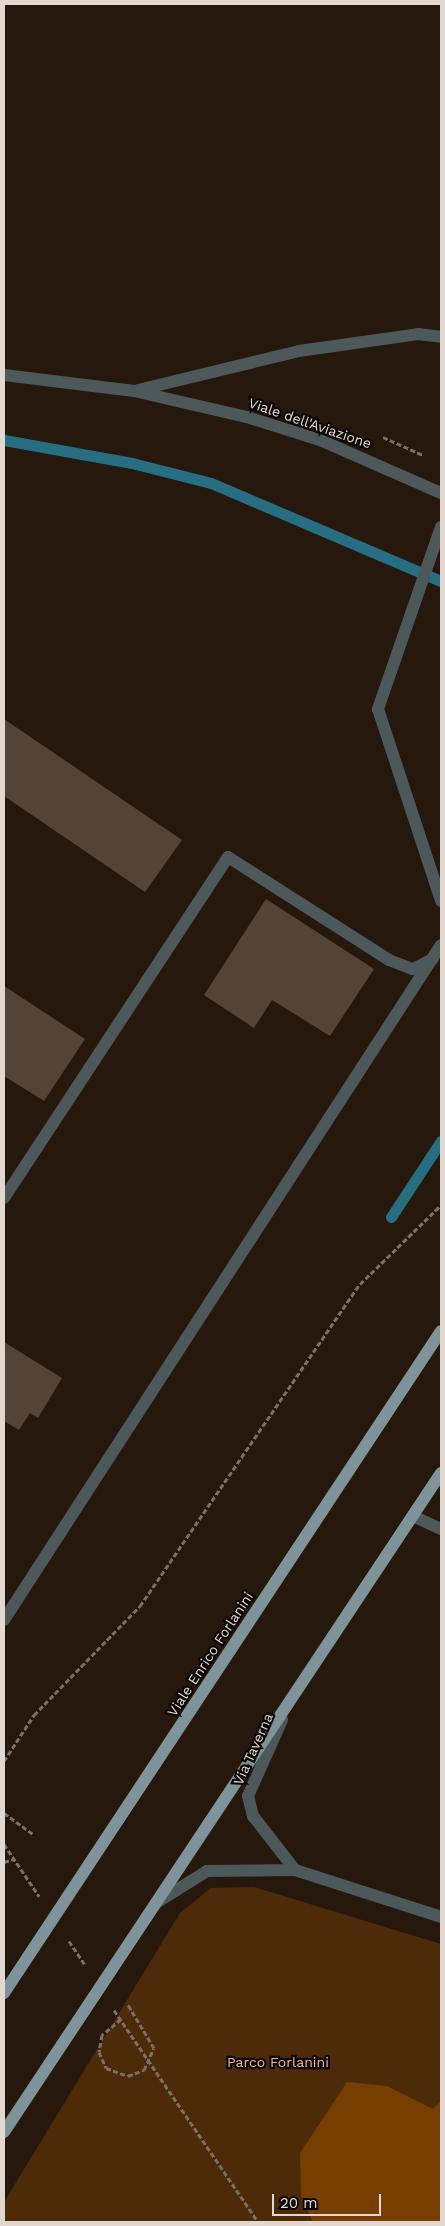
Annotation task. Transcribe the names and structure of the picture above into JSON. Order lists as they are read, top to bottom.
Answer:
{
  "streets": {
    "main road": ["Viale Enrico Forlanini"],
    "street": ["Viale dell'Aviazione", "Via Taverna"]
  },
  "parks": ["Parco Forlanini"],
  "scale_bar": "20 m"
}
